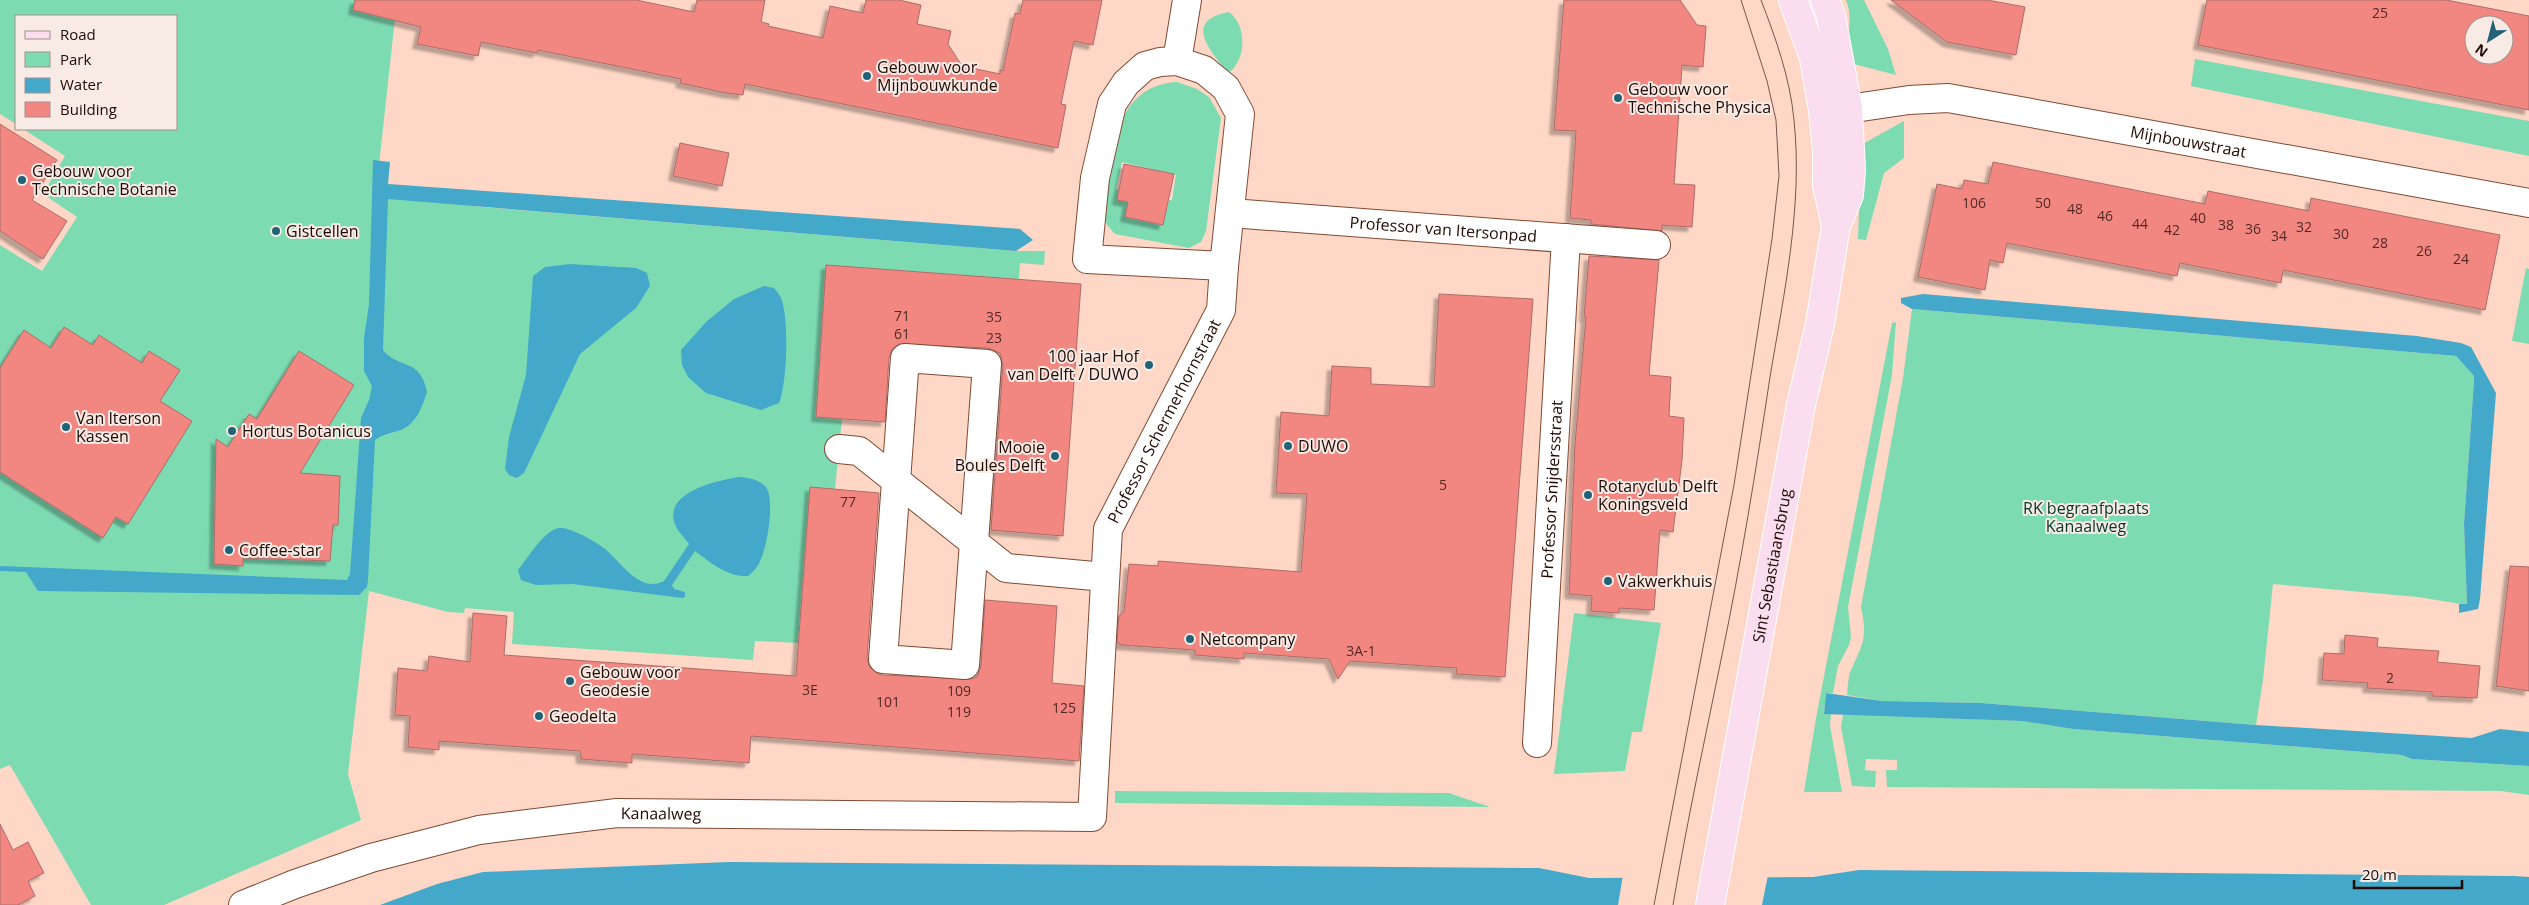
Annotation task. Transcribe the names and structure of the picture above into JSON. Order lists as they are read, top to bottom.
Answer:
{
  "streets": {
    "main road": ["Sint Sebastiaansbrug"],
    "street": [
      "Mijnbouwstraat",
      "Professor van Itersonpad",
      "Professor Schermerhornstraat",
      "Professor Snijdersstraat",
      "Kanaalweg"
    ]
  },
  "crossings": [
    ["Mijnbouwstraat", "Sint Sebastiaansbrug"],
    ["Professor van Itersonpad", "Professor Schermerhornstraat"],
    ["Professor van Itersonpad", "Professor Snijdersstraat"],
    ["Professor Schermerhornstraat", "Kanaalweg"]
  ],
  "parks": ["RK begraafplaats Kanaalweg"],
  "places": [
    "Gebouw voor Mijnbouwkunde",
    "Gebouw voor Technische Physica",
    "Gebouw voor Technische Botanie",
    "Gistcellen",
    "100 jaar Hof van Delft / DUWO",
    "Van Iterson Kassen",
    "Hortus Botanicus",
    "DUWO",
    "Mooie Boules Delft",
    "Rotaryclub Delft Koningsveld",
    "Coffee-star",
    "Vakwerkhuis",
    "Netcompany",
    "Gebouw voor Geodesie",
    "Geodelta"
  ],
  "house_numbers": [
    "25",
    "106",
    "50",
    "48",
    "46",
    "40",
    "44",
    "38",
    "32",
    "36",
    "42",
    "30",
    "34",
    "28",
    "26",
    "24",
    "71",
    "35",
    "61",
    "23",
    "5",
    "77",
    "3A-1",
    "2",
    "3E",
    "109",
    "101",
    "125",
    "119"
  ],
  "legend": [
    "Road",
    "Park",
    "Water",
    "Building"
  ],
  "scale_bar": "20 m",
  "north": "bottom left"
}
